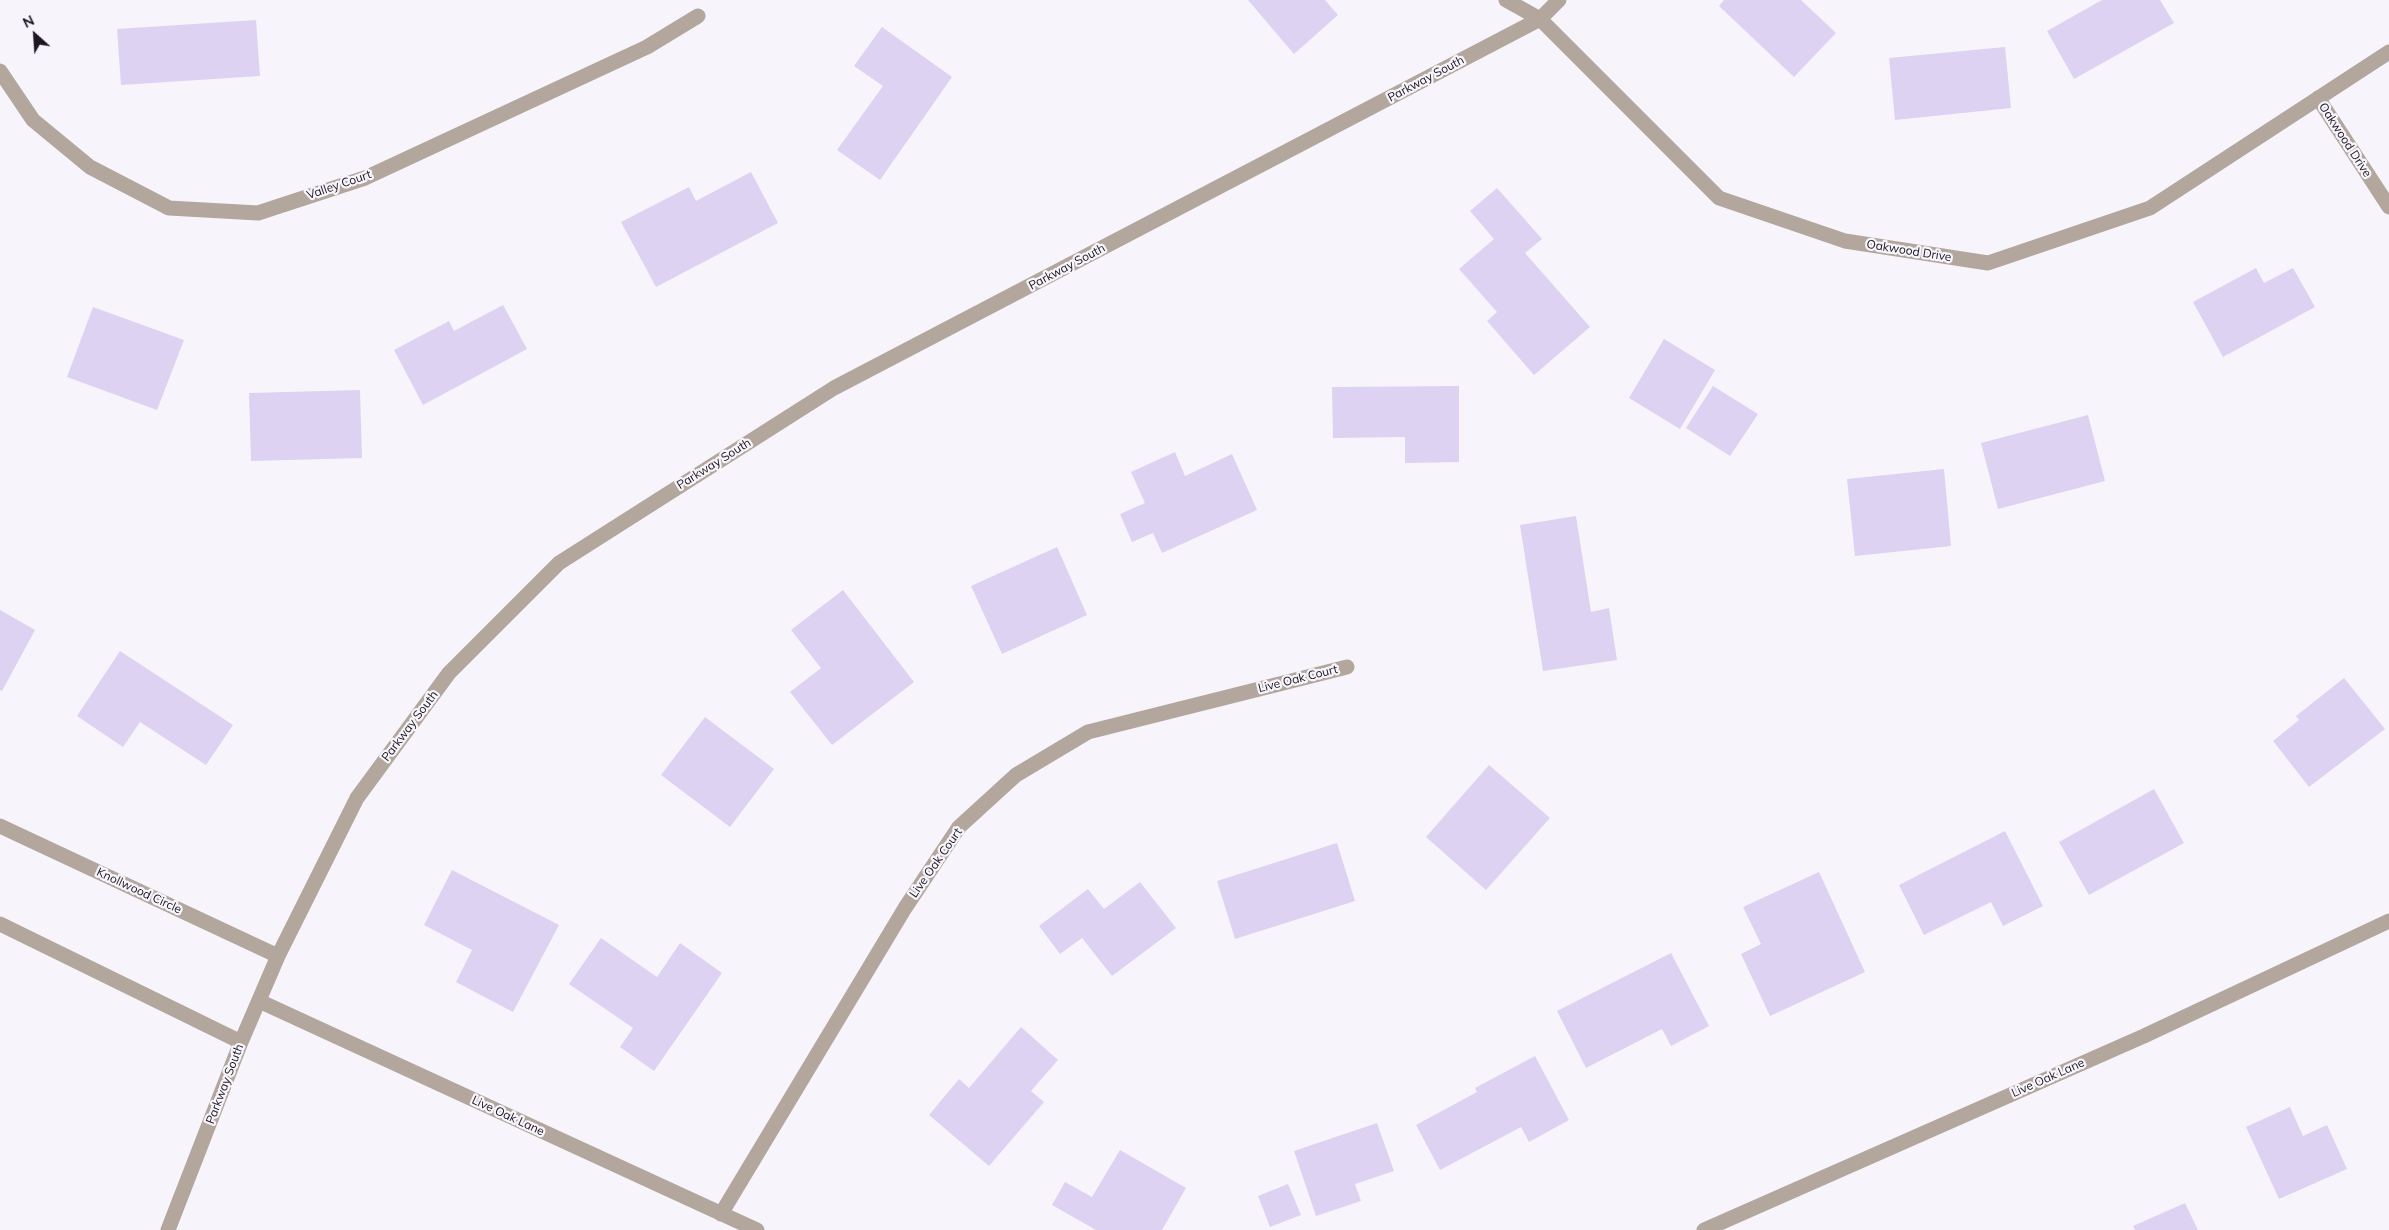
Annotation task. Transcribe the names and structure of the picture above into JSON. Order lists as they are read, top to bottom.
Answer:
{
  "streets": {
    "street": [
      "Parkway South",
      "Oakwood Drive",
      "Valley Court",
      "Live Oak Court",
      "Knollwood Circle",
      "Live Oak Lane"
    ]
  },
  "crossings": [
    ["Parkway South", "Oakwood Drive"],
    ["Parkway South", "Knollwood Circle"],
    ["Parkway South", "Live Oak Lane"],
    ["Live Oak Court", "Live Oak Lane"]
  ],
  "north": "top left"
}
